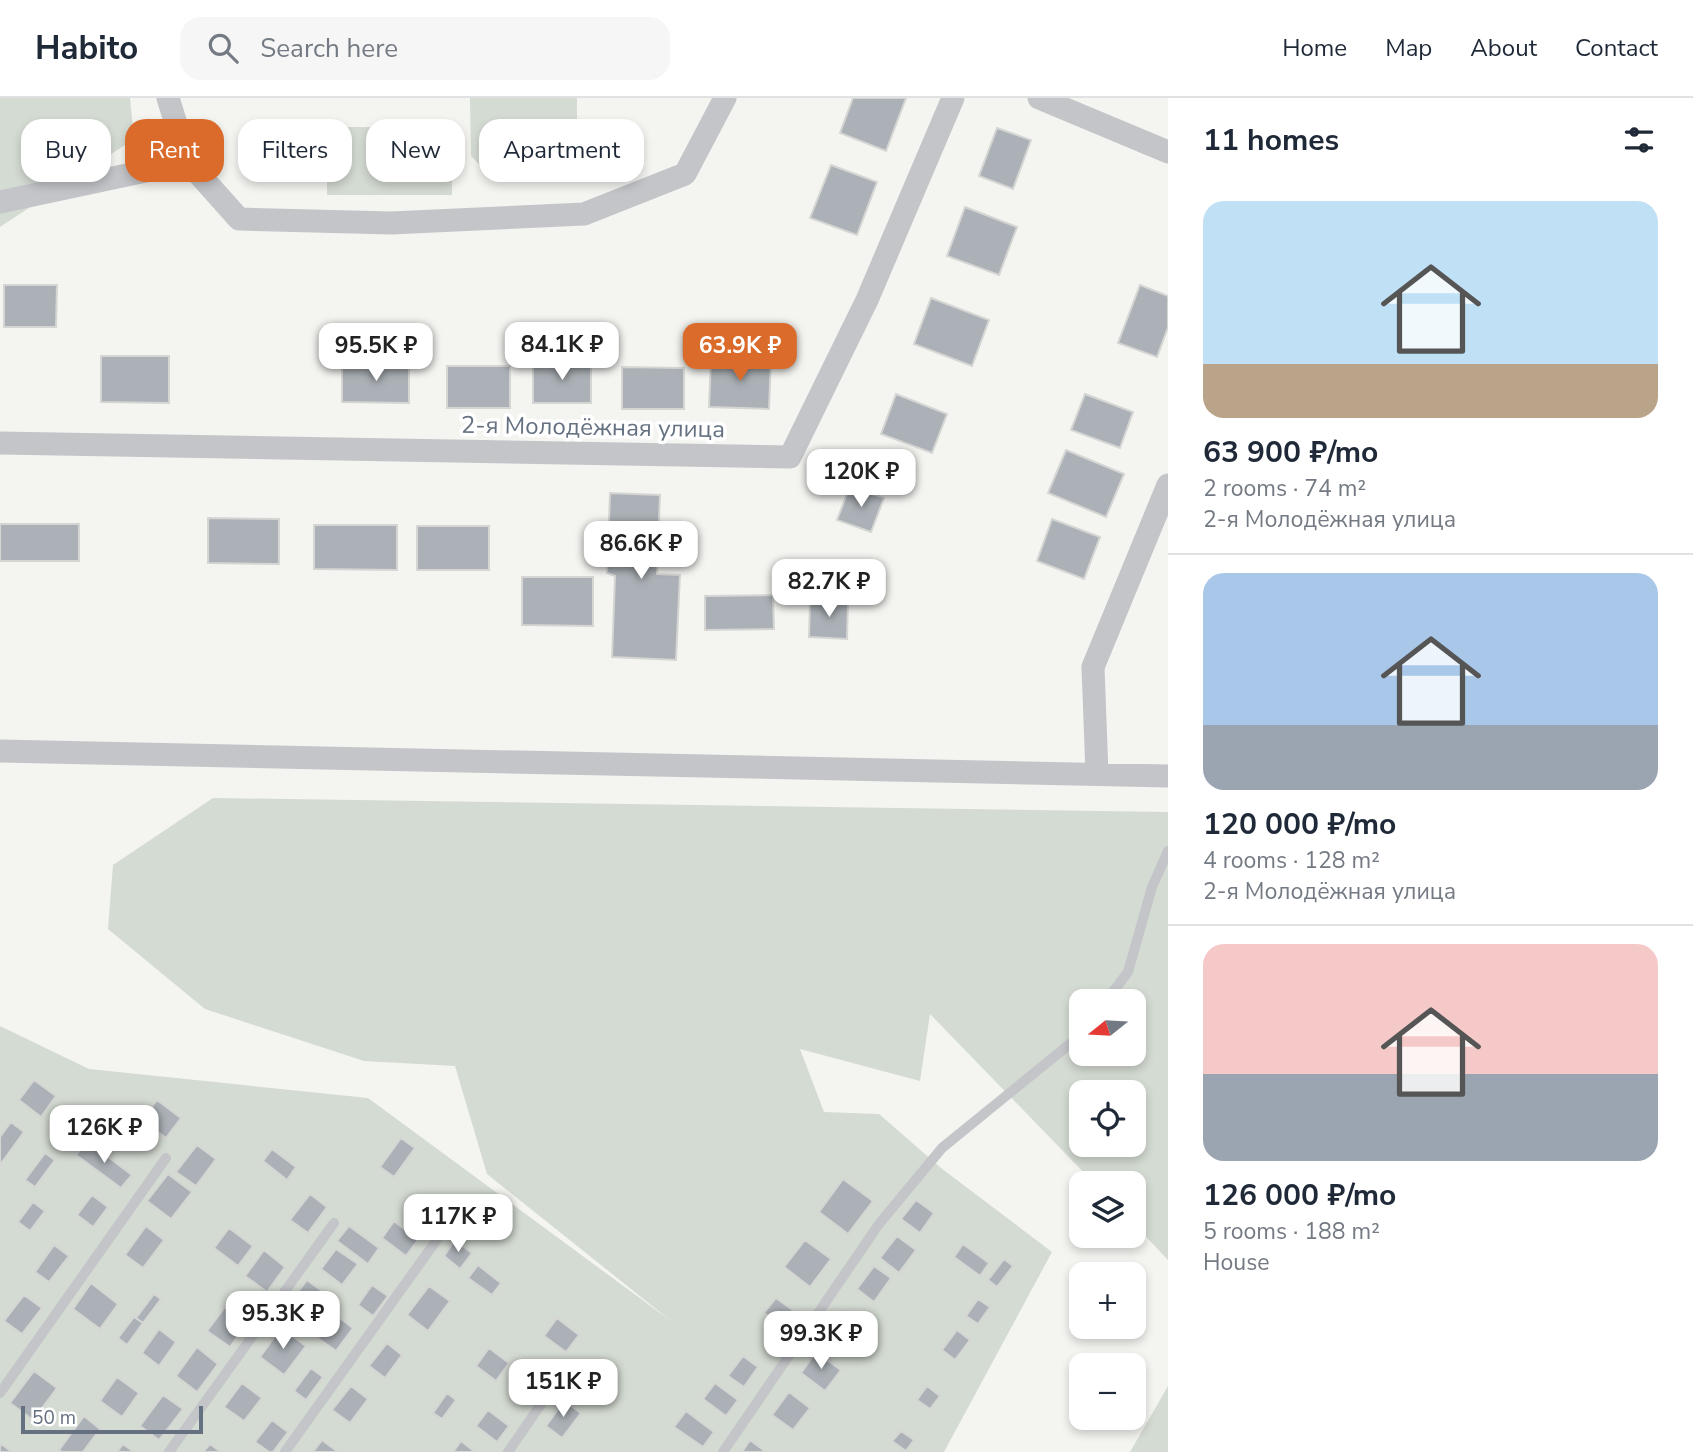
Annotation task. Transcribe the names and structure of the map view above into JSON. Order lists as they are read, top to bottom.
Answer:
{
  "streets": {
    "street": ["2-я Молодёжная улица"]
  },
  "scale_bar": "50 m",
  "north": "left",
  "page": {
    "header": "Habito",
    "search": "Search here",
    "nav": [
      "Home",
      "Map",
      "About",
      "Contact"
    ],
    "heading": "11 homes",
    "chip": [
      "Buy",
      "Rent",
      "Filters",
      "New",
      "Apartment"
    ],
    "list": [
      {
        "name": "63 900 ₽/mo",
        "note": "2 rooms · 74 m² · 2-я Молодёжная улица"
      },
      {
        "name": "120 000 ₽/mo",
        "note": "4 rooms · 128 m² · 2-я Молодёжная улица"
      },
      {
        "name": "126 000 ₽/mo",
        "note": "5 rooms · 188 m² · House"
      }
    ],
    "price": [
      "84.1K ₽",
      "95.5K ₽",
      "63.9K ₽",
      "120K ₽",
      "86.6K ₽",
      "82.7K ₽",
      "126K ₽",
      "117K ₽",
      "95.3K ₽",
      "99.3K ₽",
      "151K ₽"
    ],
    "map_buttons": ["+", "−"],
    "scale": "50 m"
  }
}
